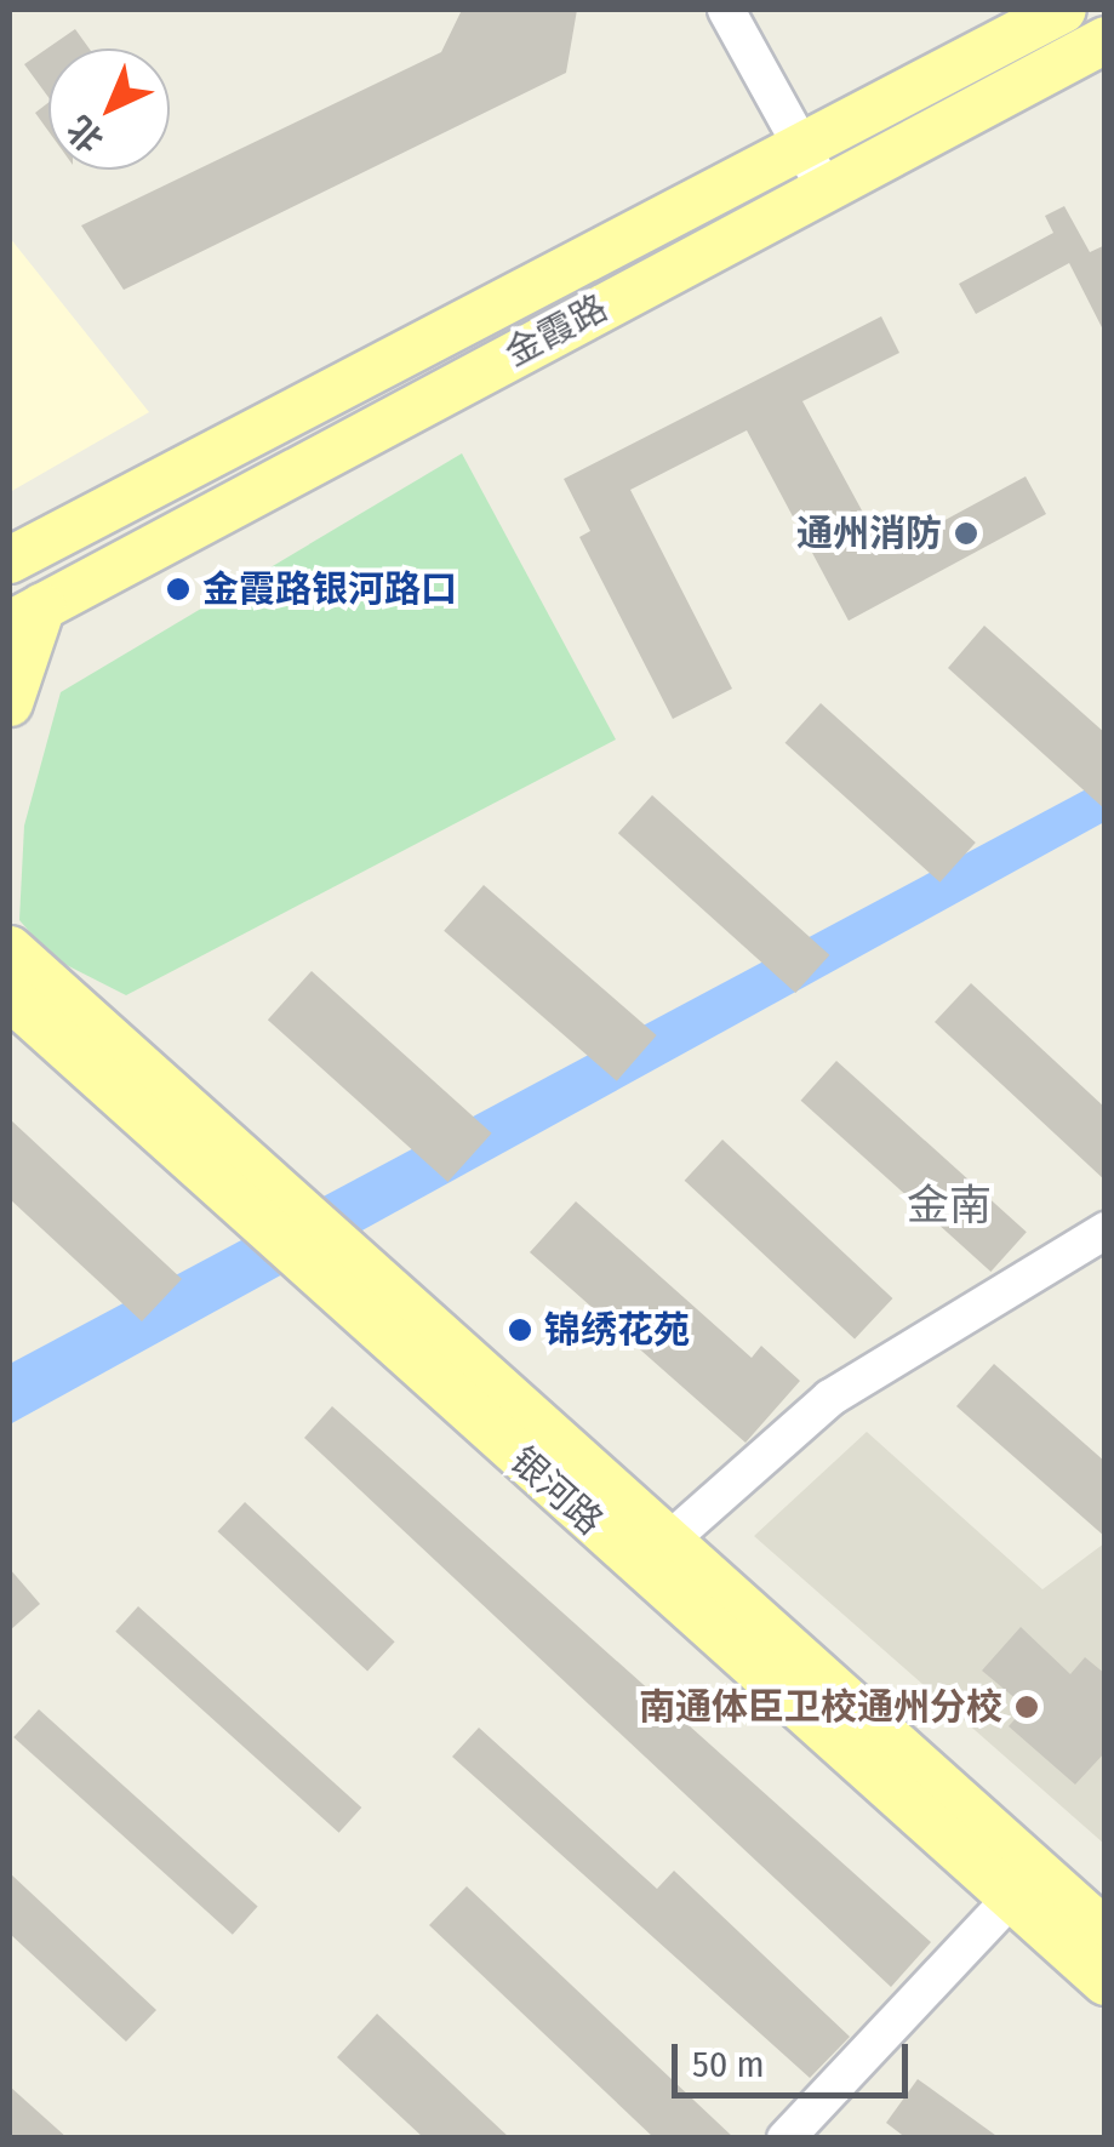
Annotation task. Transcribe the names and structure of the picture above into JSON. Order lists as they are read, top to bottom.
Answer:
{
  "streets": {
    "main road": ["金霞路", "银河路"]
  },
  "districts": ["金南"],
  "places": [
    "通州消防",
    "金霞路银河路口",
    "锦绣花苑",
    "南通体臣卫校通州分校"
  ],
  "scale_bar": "50 m",
  "north": "bottom left"
}
